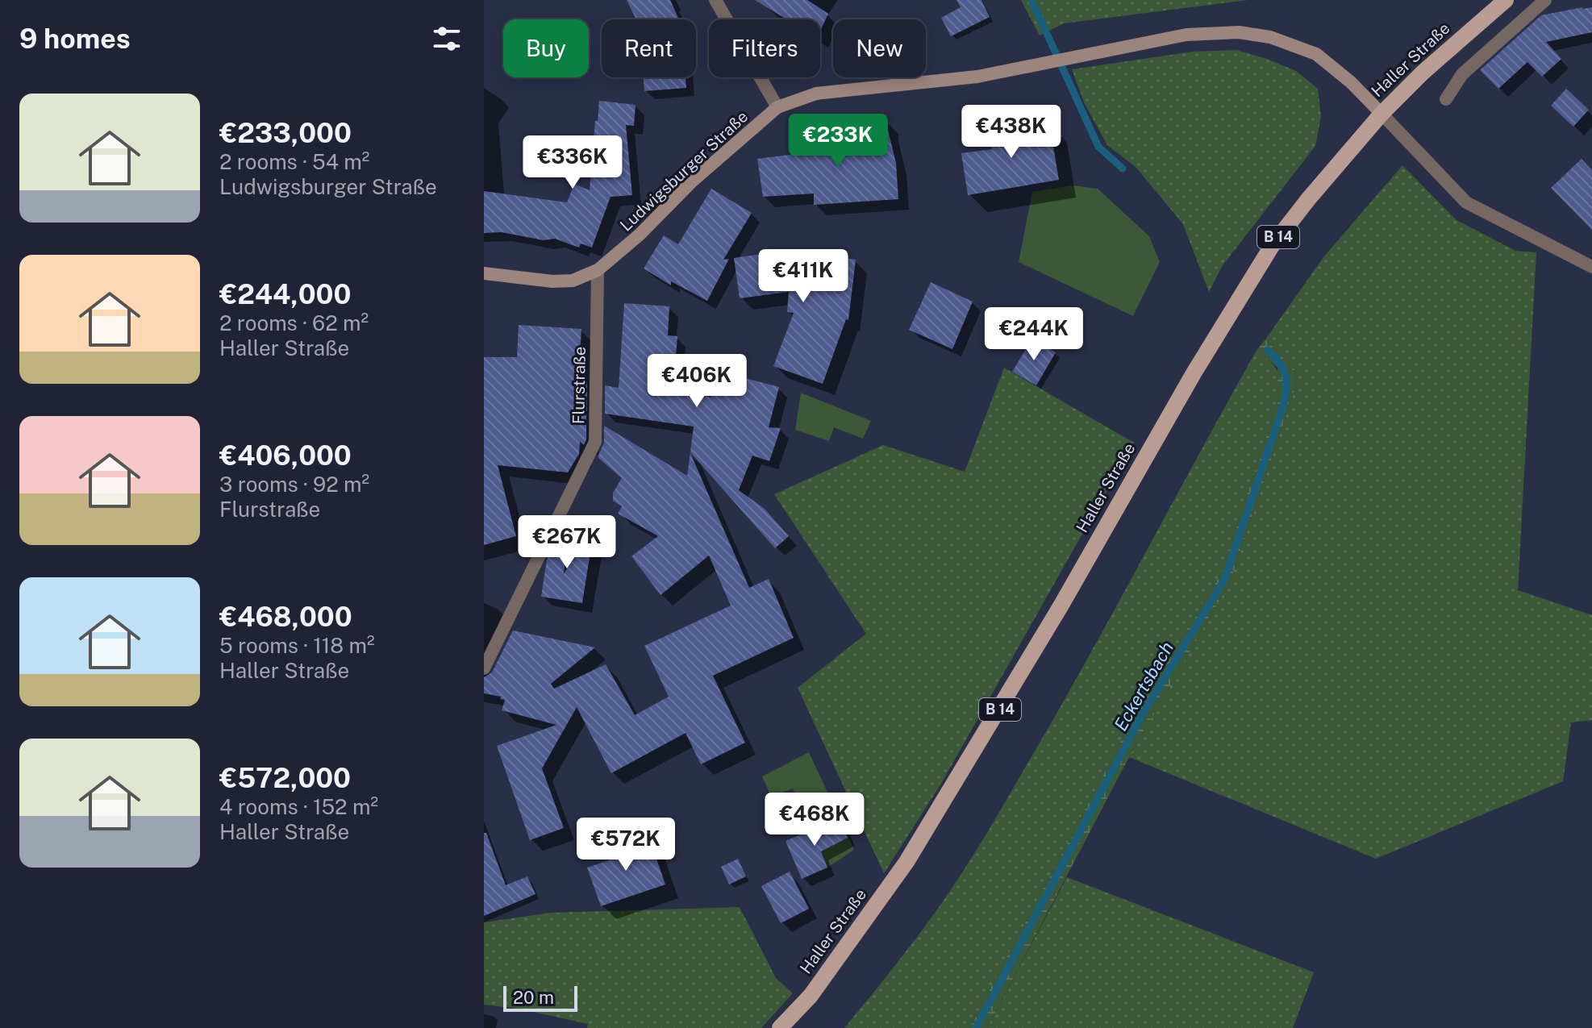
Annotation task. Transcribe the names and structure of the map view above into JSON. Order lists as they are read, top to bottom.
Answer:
{
  "streets": {
    "main road": ["Haller Straße", "B 14"],
    "street": ["Ludwigsburger Straße", "Flurstraße"]
  },
  "crossings": [
    ["Haller Straße", "Ludwigsburger Straße"],
    ["Ludwigsburger Straße", "Flurstraße"]
  ],
  "water": ["Eckertsbach"],
  "scale_bar": "20 m",
  "page": {
    "heading": "9 homes",
    "chip": [
      "Buy",
      "Rent",
      "Filters",
      "New"
    ],
    "list": [
      {
        "name": "€233,000",
        "note": "2 rooms · 54 m² · Ludwigsburger Straße"
      },
      {
        "name": "€244,000",
        "note": "2 rooms · 62 m² · Haller Straße"
      },
      {
        "name": "€406,000",
        "note": "3 rooms · 92 m² · Flurstraße"
      },
      {
        "name": "€468,000",
        "note": "5 rooms · 118 m² · Haller Straße"
      },
      {
        "name": "€572,000",
        "note": "4 rooms · 152 m² · Haller Straße"
      }
    ],
    "price": [
      "€438K",
      "€233K",
      "€336K",
      "€411K",
      "€244K",
      "€406K",
      "€267K",
      "€468K",
      "€572K"
    ],
    "scale": "20 m"
  }
}
